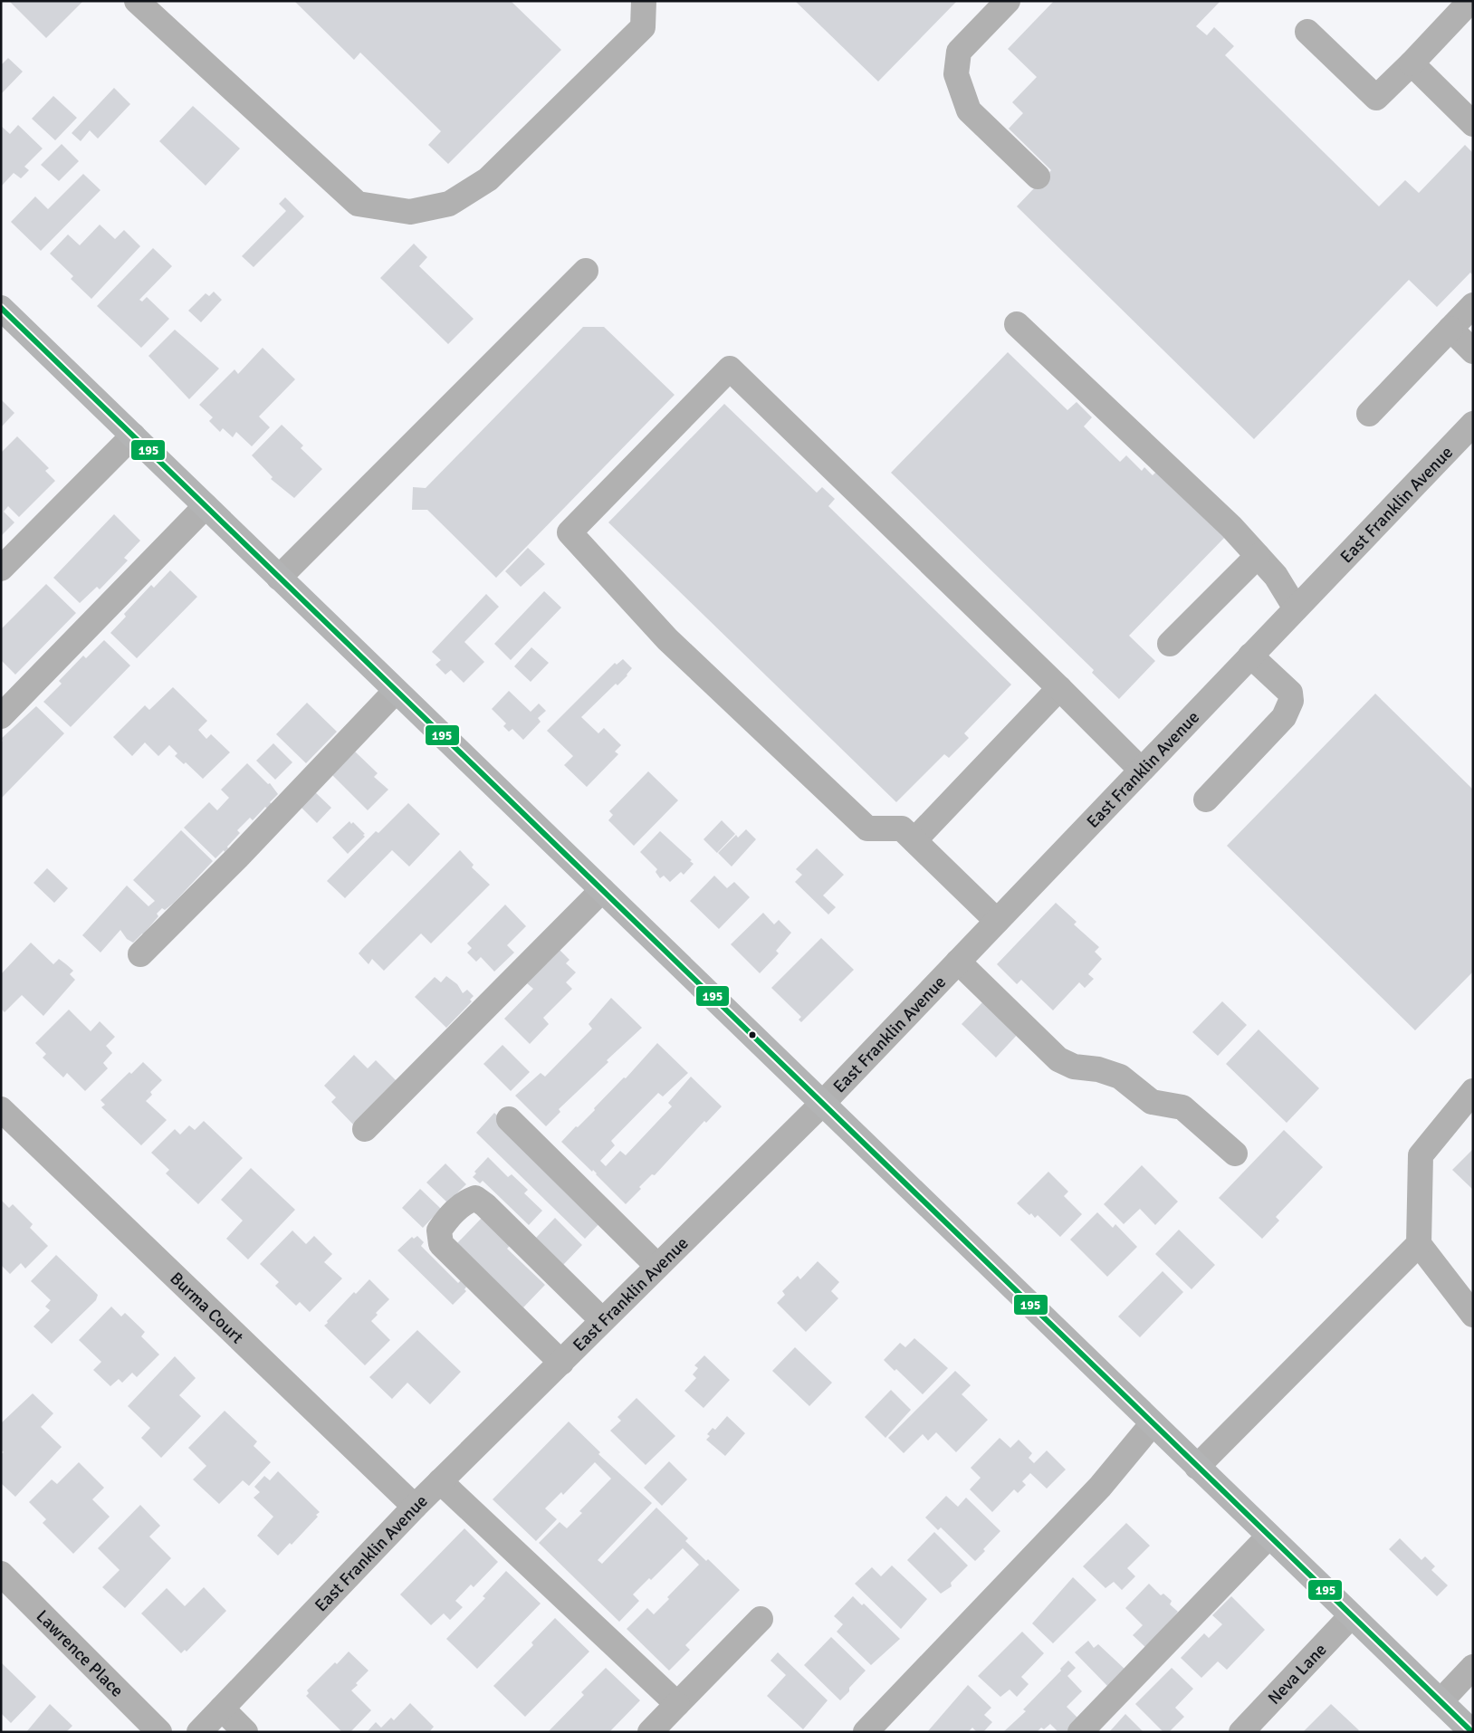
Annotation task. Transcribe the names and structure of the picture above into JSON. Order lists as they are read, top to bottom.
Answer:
{
  "streets": {
    "street": [
      "East Franklin Avenue",
      "Burma Court",
      "Lawrence Place",
      "Neva Lane"
    ]
  },
  "crossings": [
    ["East Franklin Avenue", "Burma Court"]
  ],
  "lines": ["transit line 195"]
}
